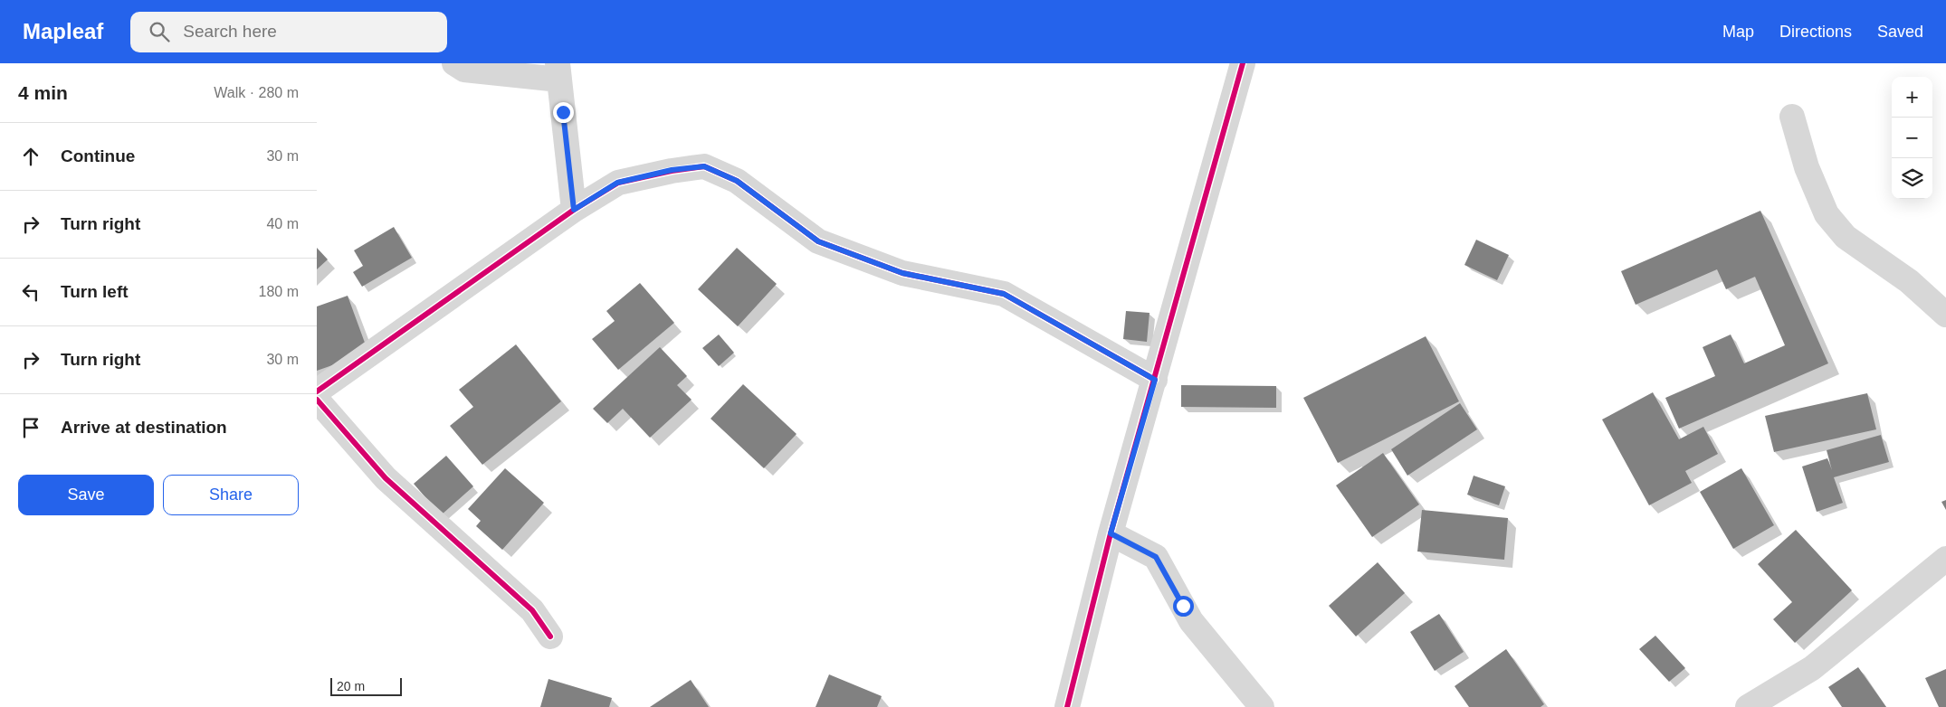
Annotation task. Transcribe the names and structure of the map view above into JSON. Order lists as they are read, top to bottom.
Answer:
{
  "scale_bar": "20 m",
  "page": {
    "header": "Mapleaf",
    "search": "Search here",
    "nav": ["Map", "Directions", "Saved"],
    "heading": ["4 min", "Walk · 280 m"],
    "map_buttons": ["+", "−"],
    "list": [
      ["Continue", "30 m"],
      ["Turn right", "40 m"],
      ["Turn left", "180 m"],
      ["Turn right", "30 m"],
      "Arrive at destination"
    ],
    "buttons": ["Save", "Share"],
    "scale": "20 m"
  }
}
